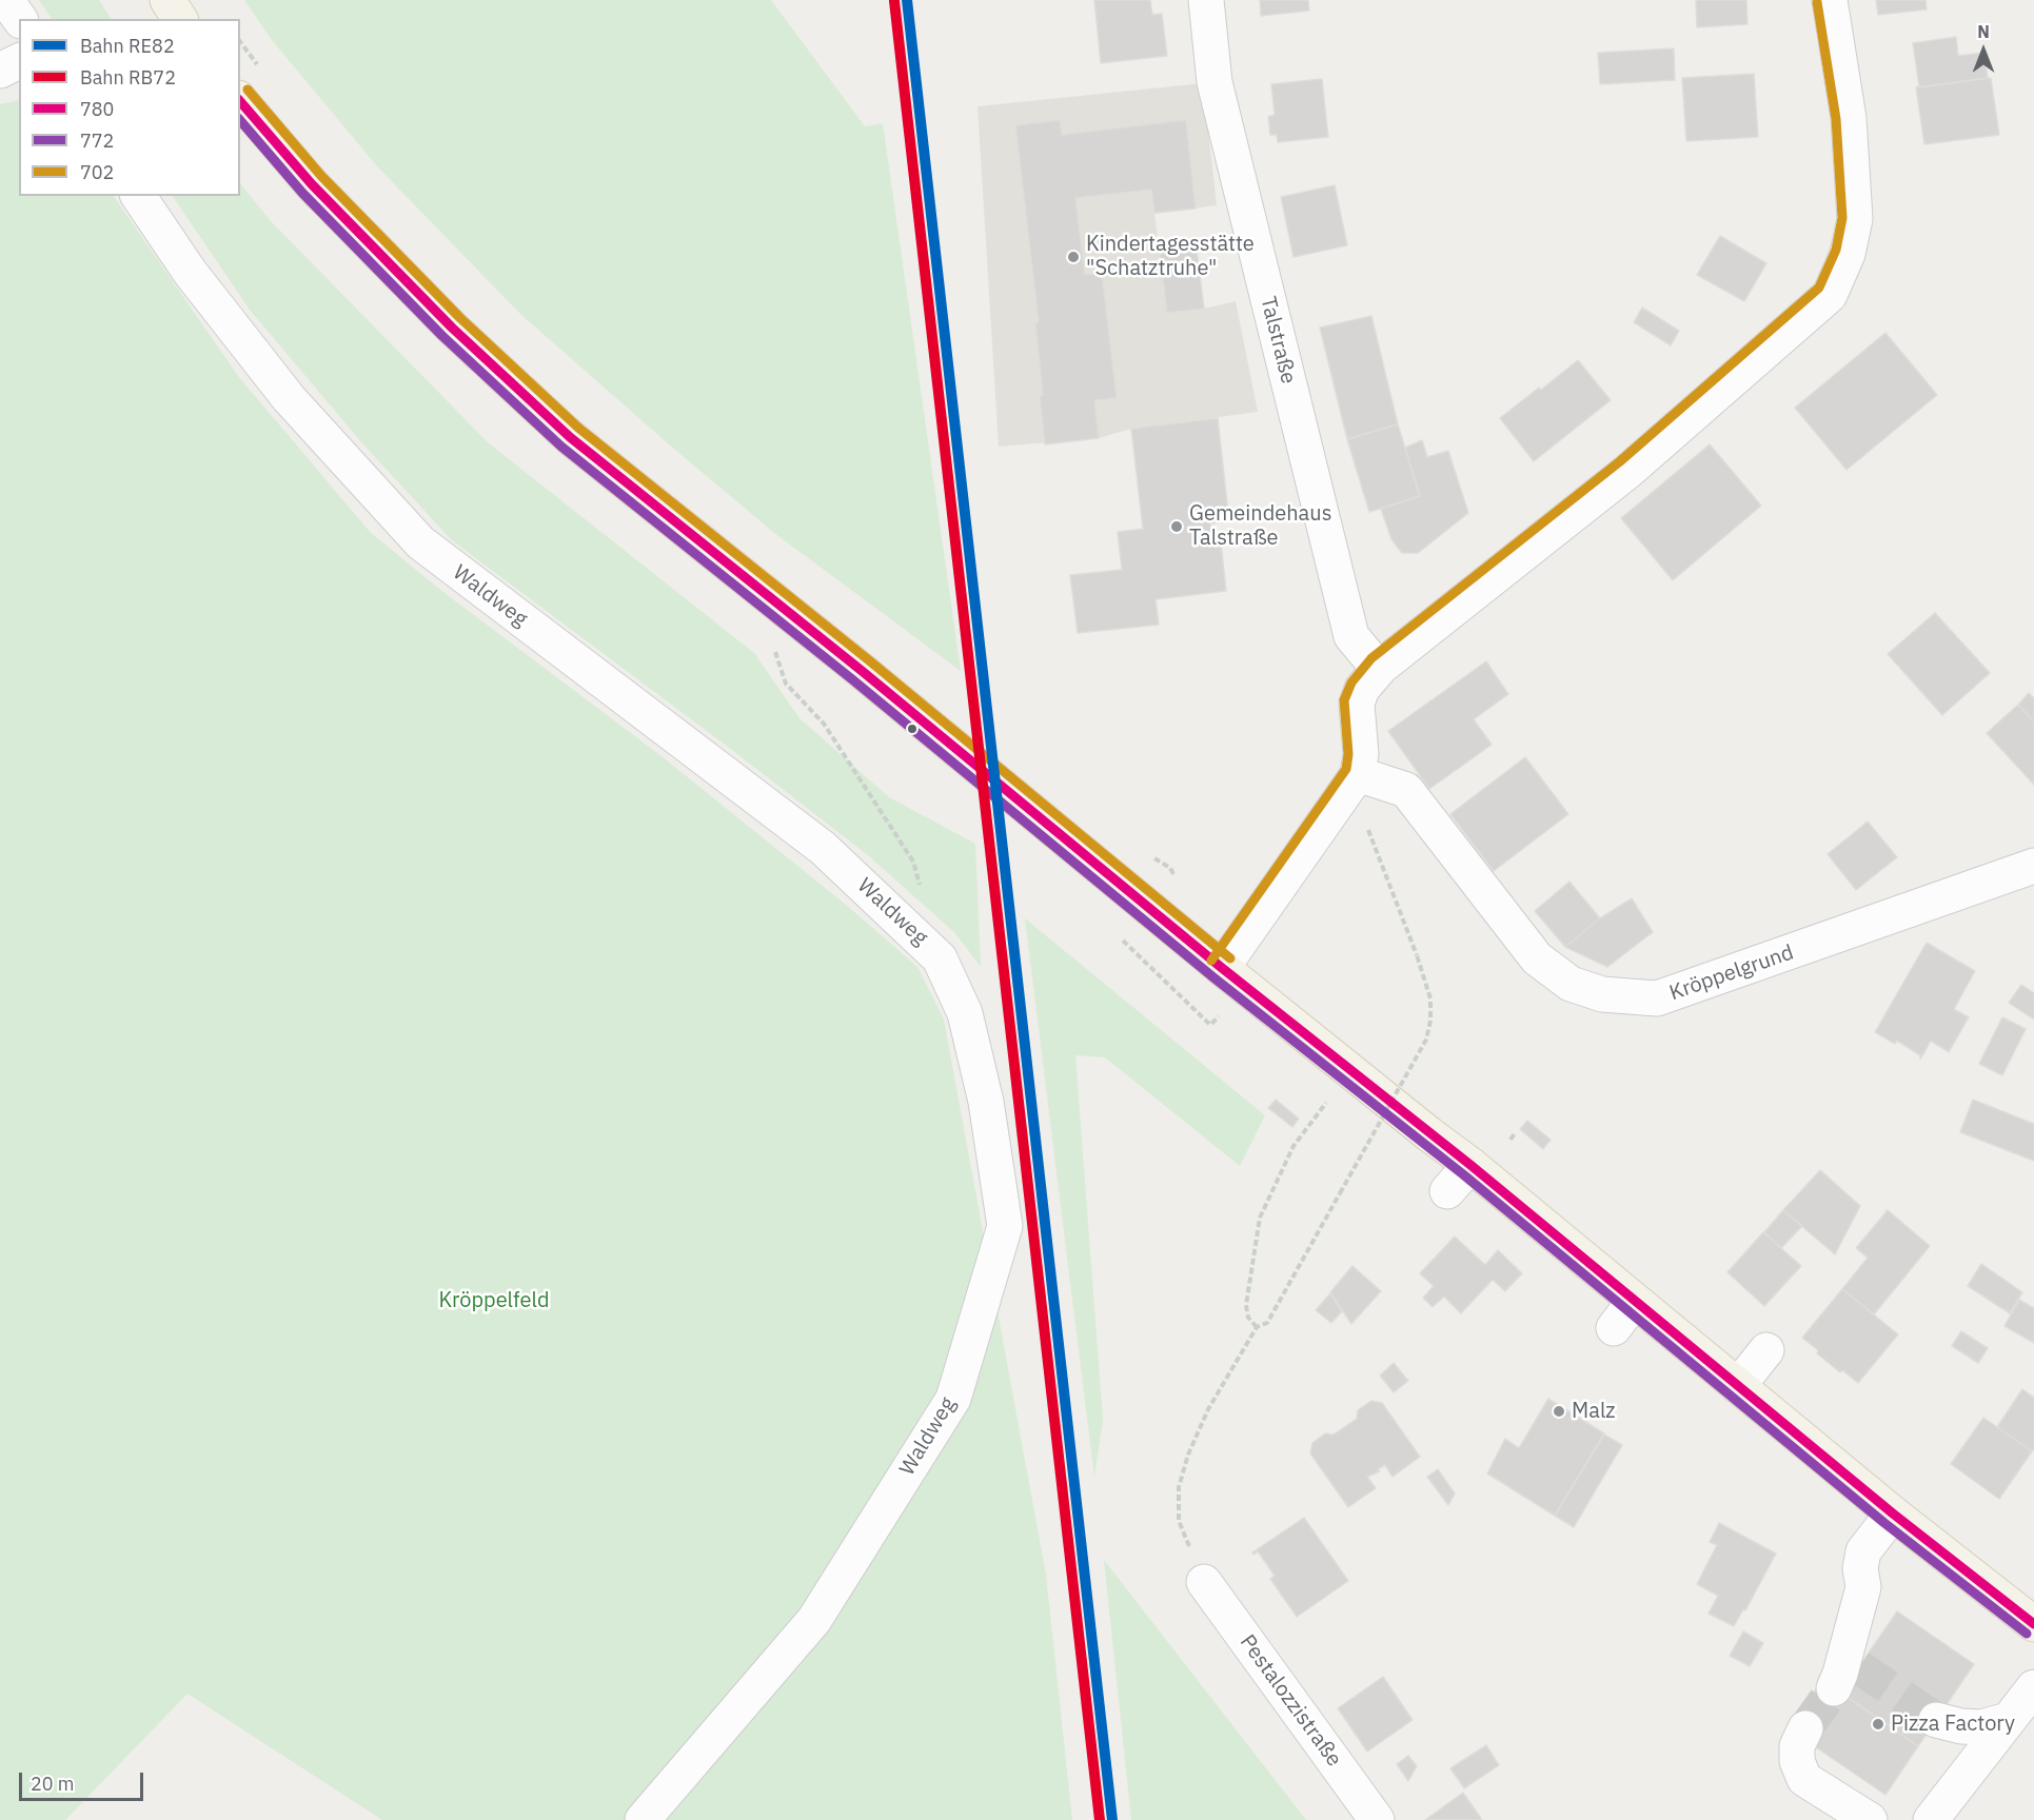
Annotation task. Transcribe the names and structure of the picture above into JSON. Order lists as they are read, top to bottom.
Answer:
{
  "streets": {
    "street": [
      "Talstraße",
      "Waldweg",
      "Kröppelgrund",
      "Pestalozzistraße"
    ]
  },
  "parks": ["Kröppelfeld"],
  "places": [
    "Kindertagesstätte \"Schatztruhe\"",
    "Gemeindehaus Talstraße",
    "Malz",
    "Pizza Factory"
  ],
  "lines": [
    "rail line RE82",
    "rail line RB72",
    "transit line 702",
    "transit line 780",
    "transit line 772"
  ],
  "legend": [
    "Bahn RE82",
    "Bahn RB72",
    "780",
    "772",
    "702"
  ],
  "scale_bar": "20 m",
  "north": "top"
}
